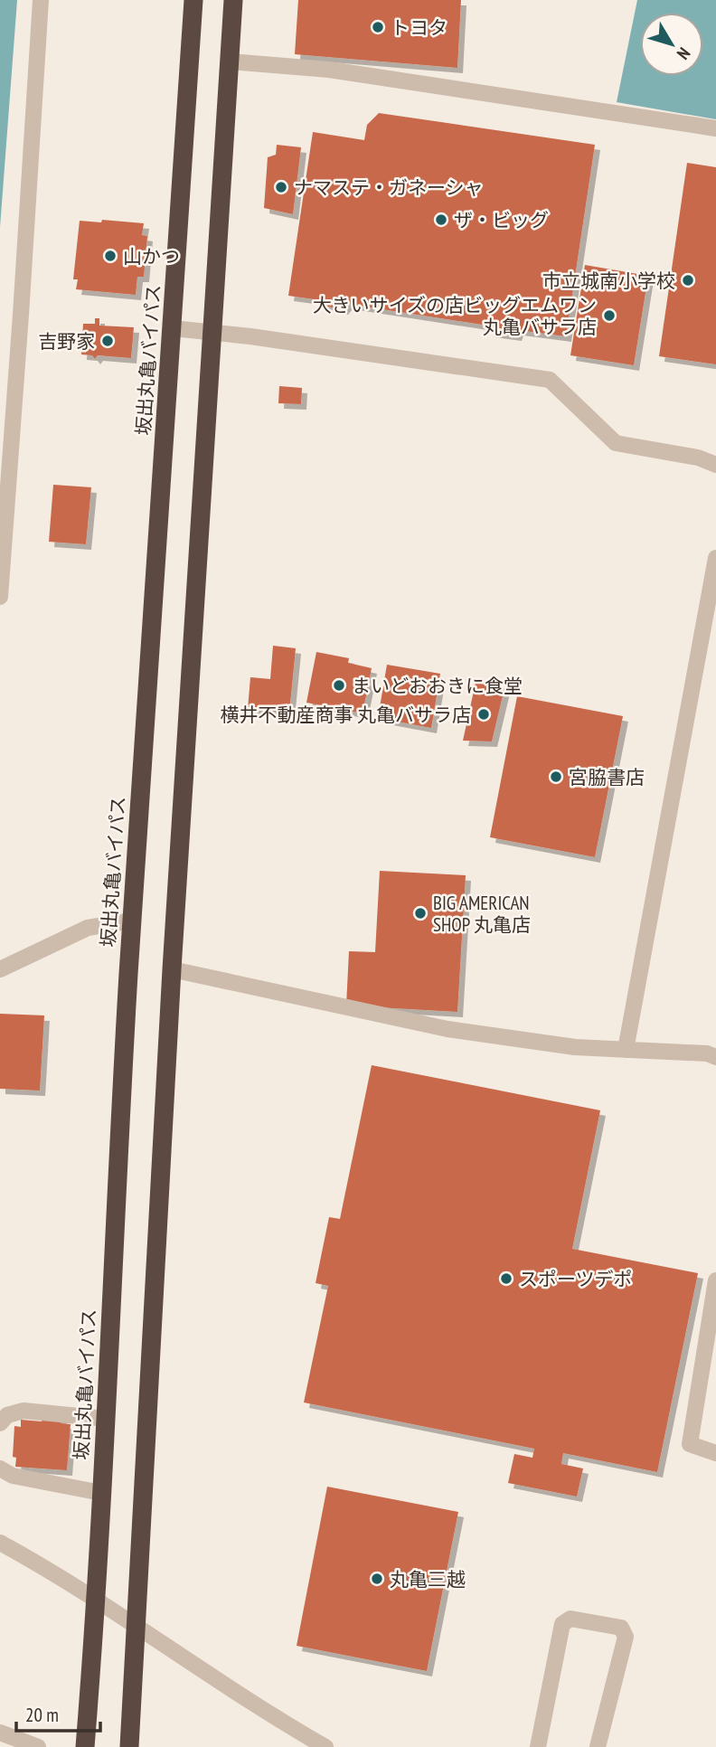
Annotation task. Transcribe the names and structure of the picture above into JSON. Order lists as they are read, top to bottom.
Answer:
{
  "streets": {
    "highway": ["坂出丸亀バイパス"]
  },
  "places": [
    "トヨタ",
    "ナマステ・ガネーシャ",
    "ザ・ビッグ",
    "山かつ",
    "市立城南小学校",
    "大きいサイズの店ビッグエムワン 丸亀バサラ店",
    "吉野家",
    "まいどおおきに食堂",
    "横井不動産商事 丸亀バサラ店",
    "宮脇書店",
    "BIG AMERICAN SHOP 丸亀店",
    "スポーツデポ",
    "丸亀三越"
  ],
  "scale_bar": "20 m",
  "north": "bottom right"
}
